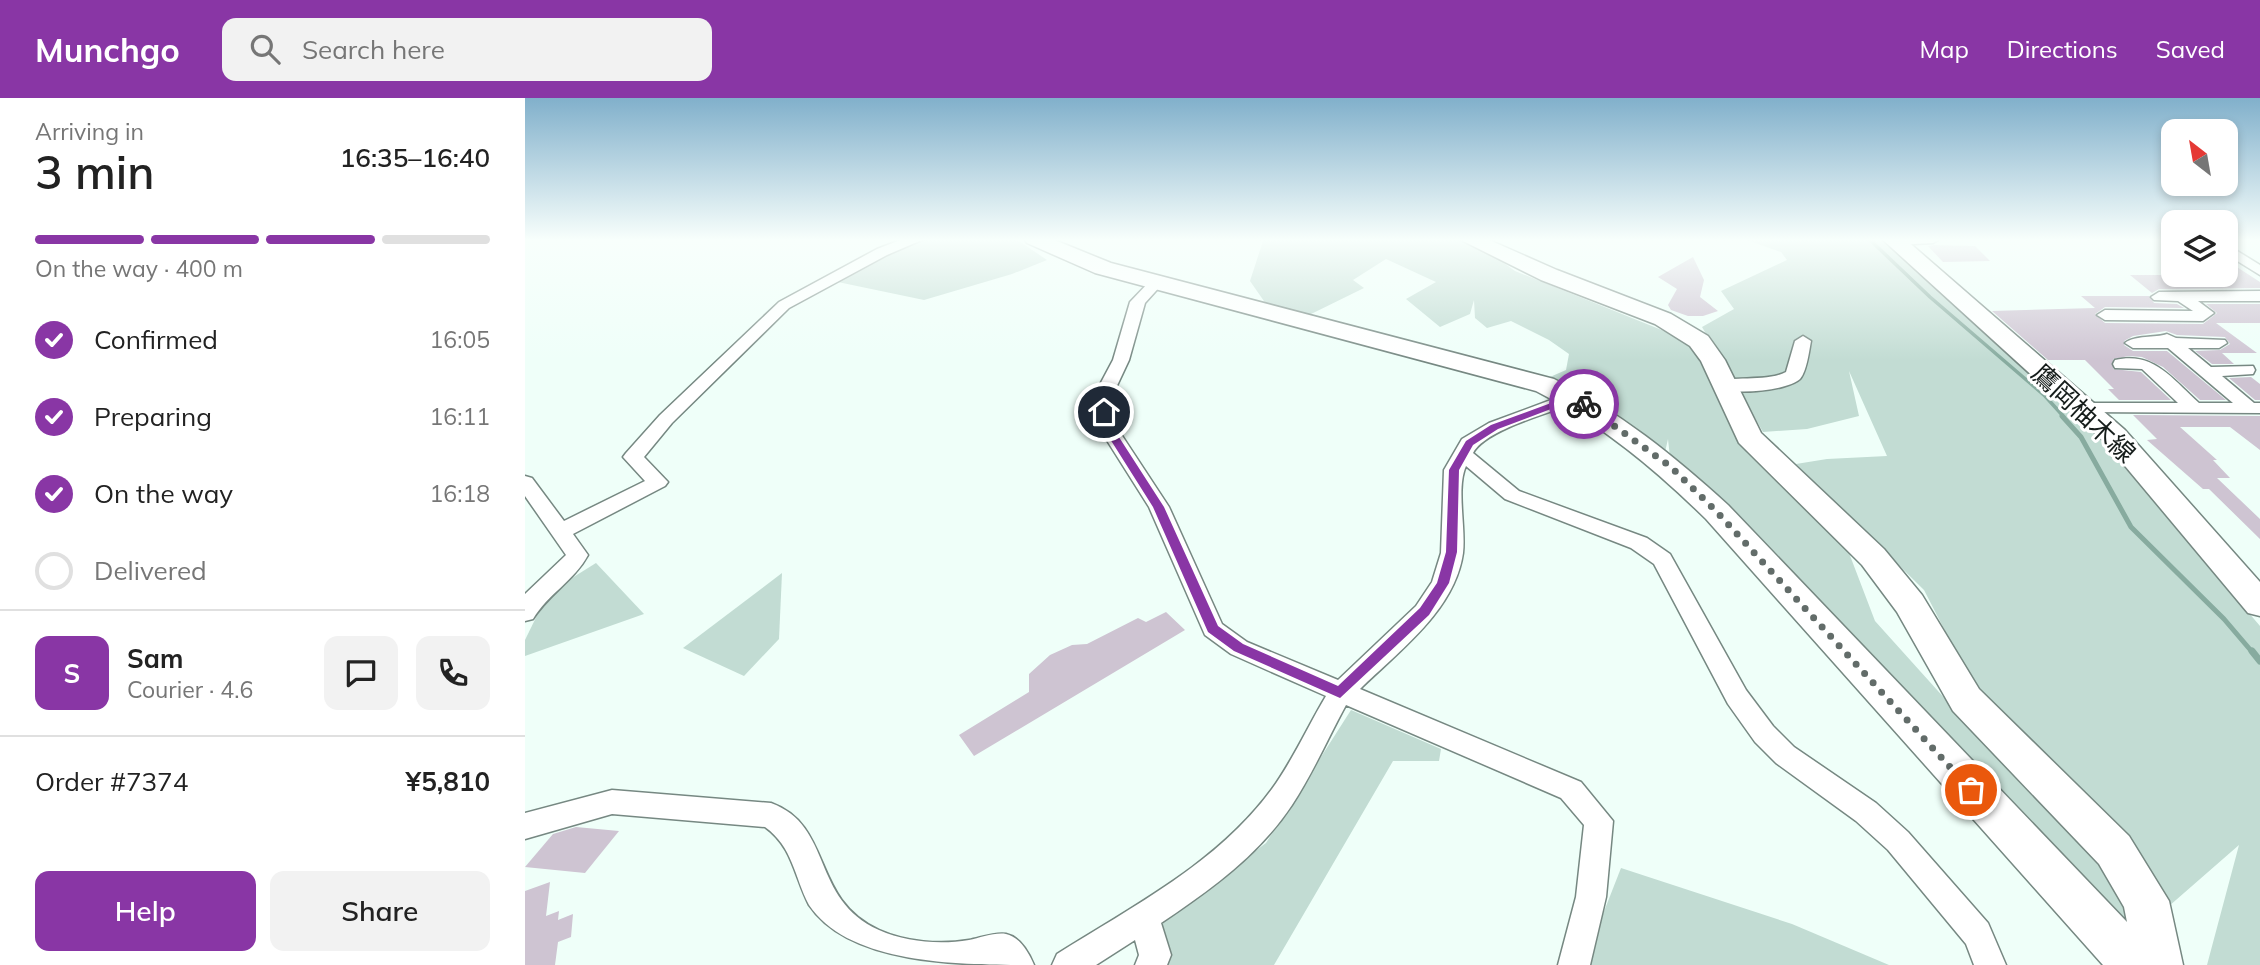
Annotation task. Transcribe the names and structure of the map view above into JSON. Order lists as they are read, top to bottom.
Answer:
{
  "streets": {
    "street": ["鷹岡柚木線"]
  },
  "north": "top left",
  "page": {
    "header": "Munchgo",
    "search": "Search here",
    "nav": ["Map", "Directions", "Saved"],
    "heading": ["3 min", "Arriving in", "16:35–16:40"],
    "panel": [
      "Sam",
      "Courier · 4.6",
      "Order #7374",
      "¥5,810"
    ],
    "bar": "On the way · 400 m",
    "list": [
      ["Confirmed", "16:05"],
      ["Preparing", "16:11"],
      ["On the way", "16:18"],
      "Delivered"
    ],
    "round": "S",
    "buttons": ["Help", "Share"]
  }
}
